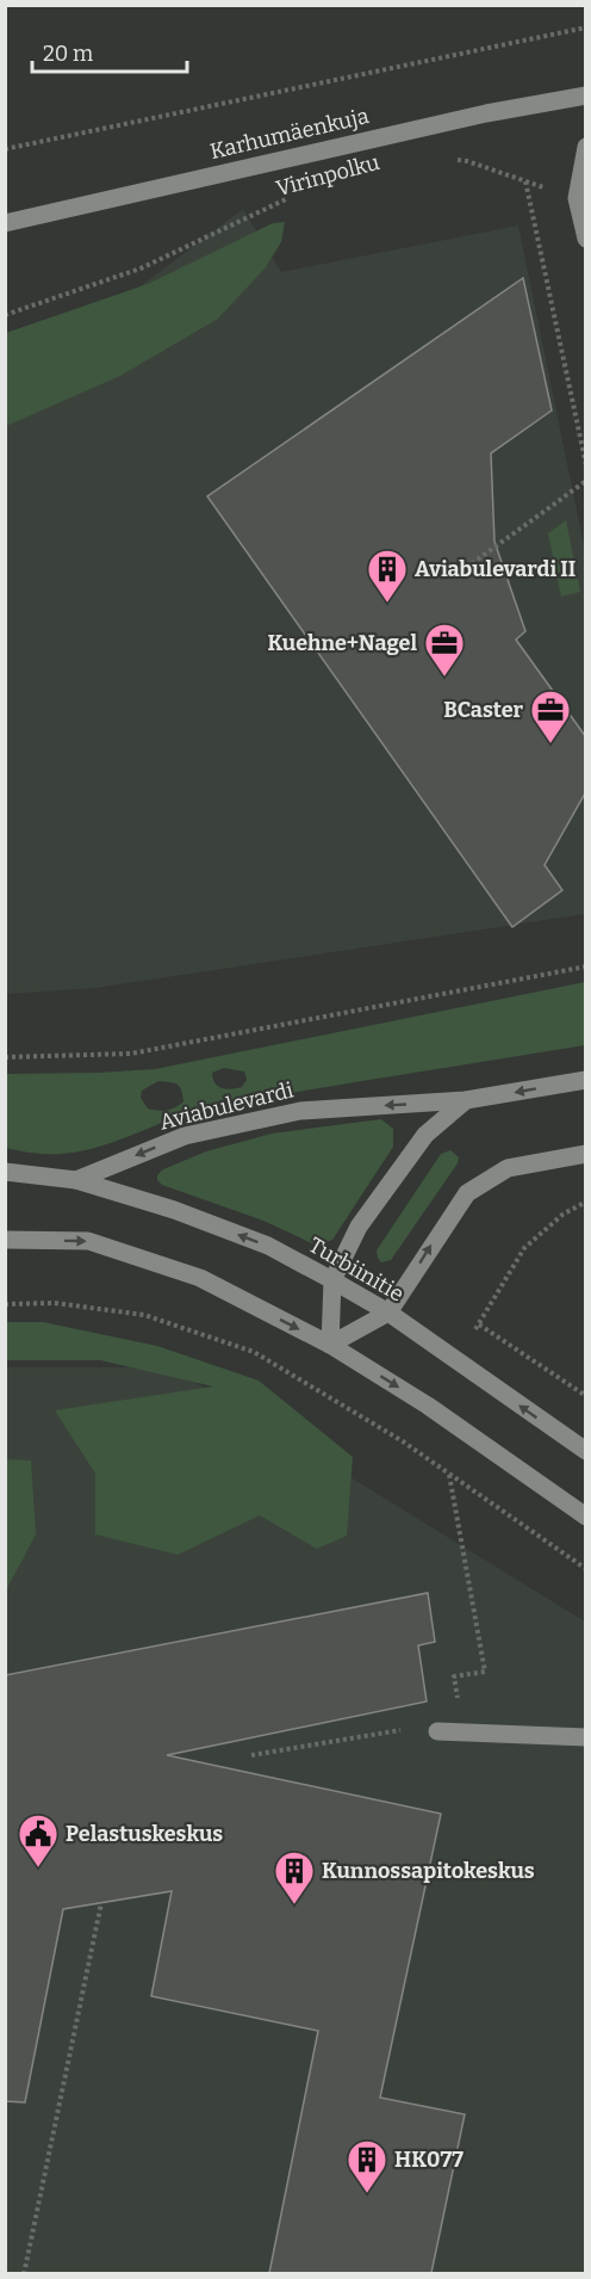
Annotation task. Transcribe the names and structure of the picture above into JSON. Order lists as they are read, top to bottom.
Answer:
{
  "streets": {
    "street": ["Karhumäenkuja", "Aviabulevardi", "Turbiinitie"],
    "path": ["Virinpolku"]
  },
  "crossings": [
    ["Aviabulevardi", "Turbiinitie"]
  ],
  "one_way": ["Aviabulevardi"],
  "places": {
    "building": ["Aviabulevardi II", "Kunnossapitokeskus", "HK077"],
    "office": ["Kuehne+Nagel", "BCaster"],
    "public building": ["Pelastuskeskus"]
  },
  "scale_bar": "20 m"
}
